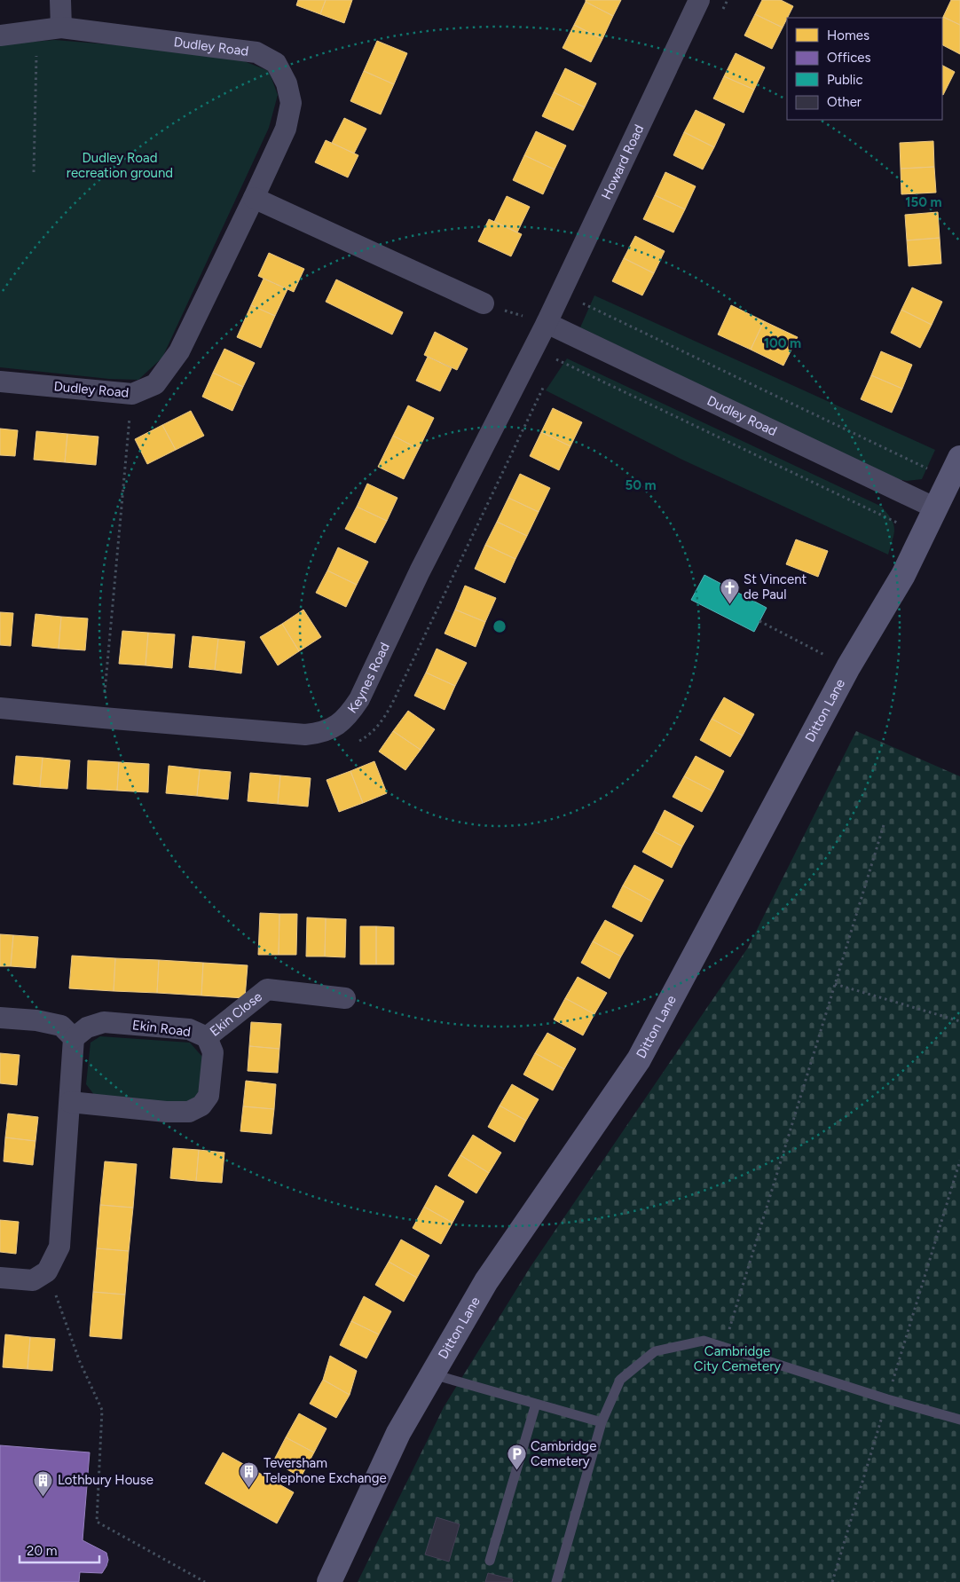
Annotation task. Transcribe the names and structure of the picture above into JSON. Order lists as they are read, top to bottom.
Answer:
{
  "streets": {
    "main road": ["Ditton Lane"],
    "street": [
      "Dudley Road",
      "Howard Road",
      "Keynes Road",
      "Ekin Close",
      "Ekin Road"
    ]
  },
  "crossings": [
    ["Dudley Road", "Howard Road"],
    ["Dudley Road", "Keynes Road"],
    ["Dudley Road", "Ditton Lane"],
    ["Howard Road", "Keynes Road"],
    ["Ekin Close", "Ekin Road"]
  ],
  "parks": ["Dudley Road recreation ground", "Cambridge City Cemetery"],
  "places": {
    "church": ["St Vincent de Paul"],
    "parking": ["Cambridge Cemetery"],
    "building": ["Teversham Telephone Exchange", "Lothbury House"]
  },
  "legend": [
    "Homes",
    "Offices",
    "Public",
    "Other"
  ],
  "scale_bar": "20 m",
  "rings": ["150 m", "100 m", "50 m"]
}
